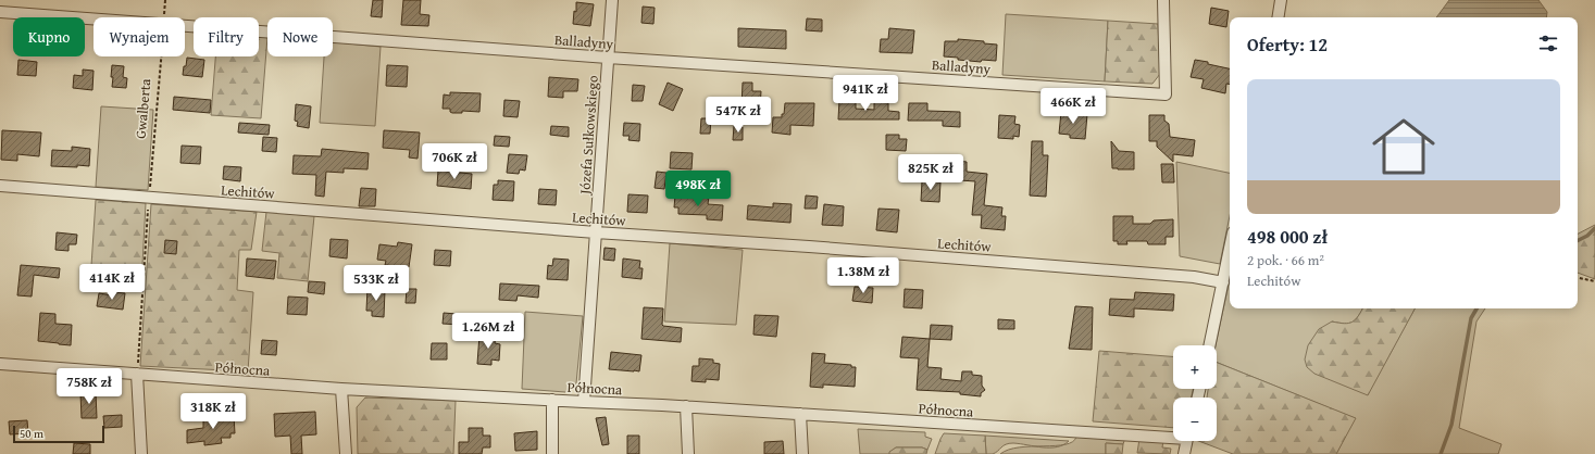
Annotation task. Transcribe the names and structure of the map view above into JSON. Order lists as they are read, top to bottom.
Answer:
{
  "streets": {
    "street": [
      "Balladyny",
      "Józefa Sułkowskiego",
      "Lechitów",
      "Północna"
    ],
    "path": ["Gwalberta"]
  },
  "crossings": [
    ["Balladyny", "Józefa Sułkowskiego"],
    ["Józefa Sułkowskiego", "Lechitów"],
    ["Józefa Sułkowskiego", "Północna"]
  ],
  "scale_bar": "50 m",
  "page": {
    "chip": [
      "Kupno",
      "Wynajem",
      "Filtry",
      "Nowe"
    ],
    "heading": "Oferty: 12",
    "list": [
      {
        "name": "498 000 zł",
        "note": "2 pok. · 66 m² · Lechitów"
      }
    ],
    "price": [
      "941K zł",
      "466K zł",
      "547K zł",
      "706K zł",
      "825K zł",
      "498K zł",
      "1.38M zł",
      "414K zł",
      "533K zł",
      "1.26M zł",
      "758K zł",
      "318K zł"
    ],
    "map_buttons": ["+", "−"],
    "scale": "50 m"
  }
}
